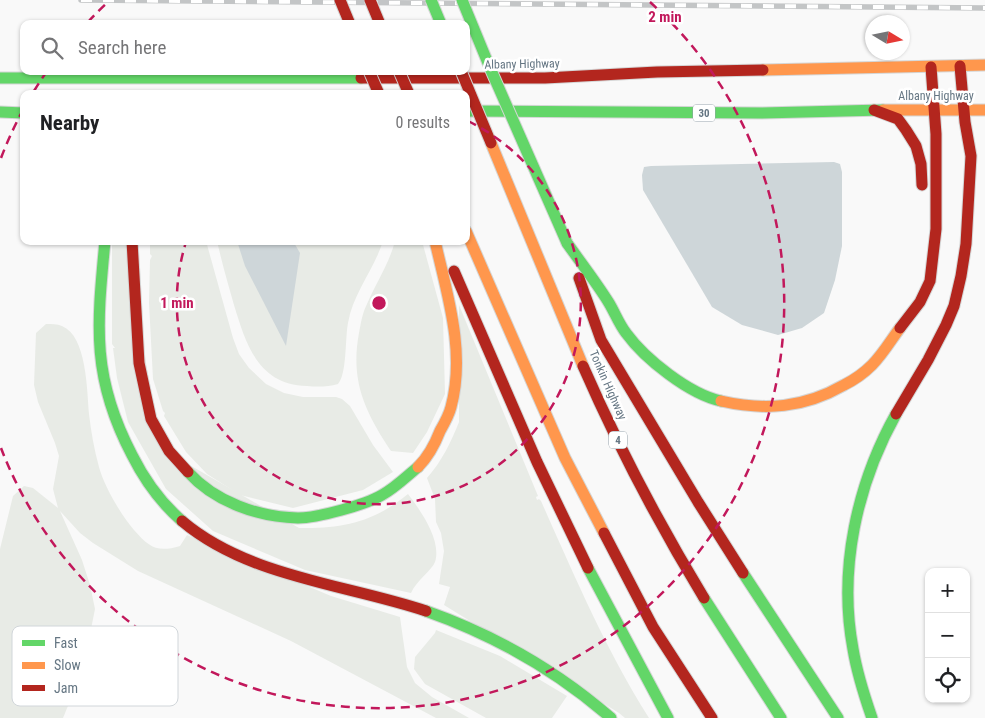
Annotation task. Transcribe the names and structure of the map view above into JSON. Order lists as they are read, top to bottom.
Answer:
{
  "streets": {
    "highway": [
      "Albany Highway",
      "30",
      "Tonkin Highway",
      "4"
    ]
  },
  "legend": ["Fast", "Slow", "Jam"],
  "north": "right",
  "page": {
    "search": "Search here",
    "heading": ["Nearby", "0 results"],
    "map_buttons": ["+", "−"]
  },
  "rings": ["2 min", "1 min"]
}
